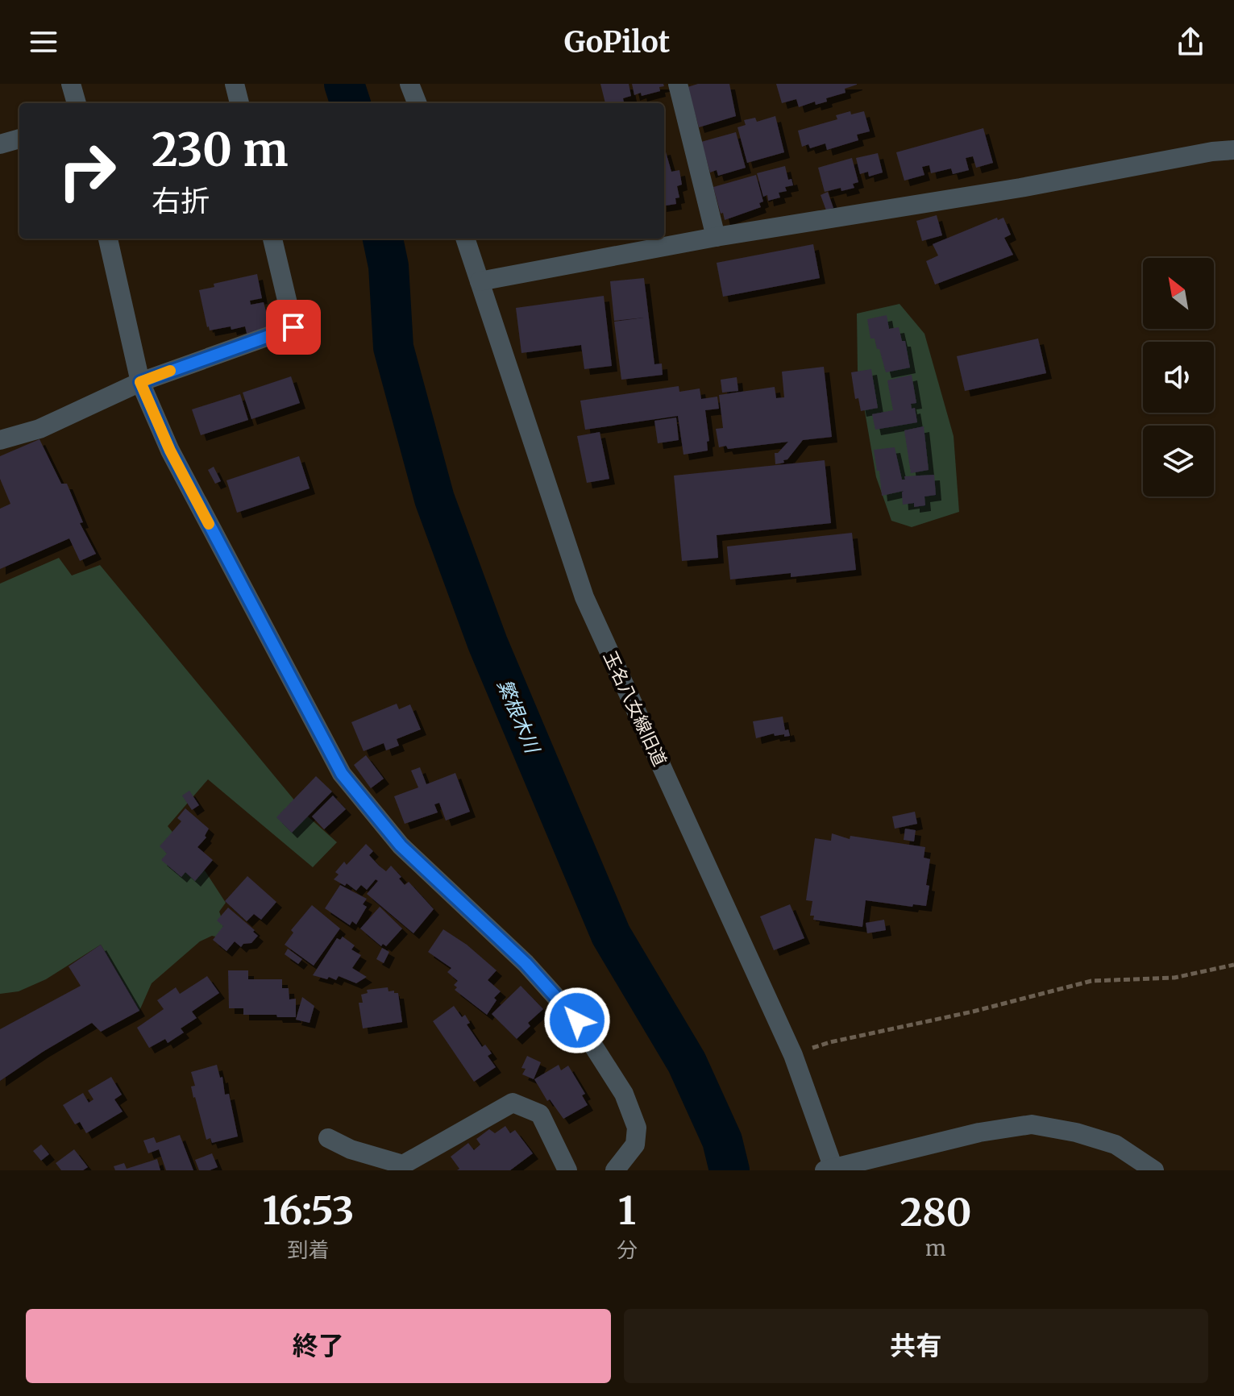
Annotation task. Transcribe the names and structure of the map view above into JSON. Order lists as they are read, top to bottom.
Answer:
{
  "streets": {
    "street": ["玉名八女線旧道"]
  },
  "water": ["繁根木川"],
  "north": "top left",
  "page": {
    "header": "GoPilot",
    "turn": ["230 m", "右折"],
    "eta": [
      "16:53",
      "到着",
      "1",
      "分",
      "280",
      "m"
    ],
    "buttons": ["終了", "共有"]
  }
}
